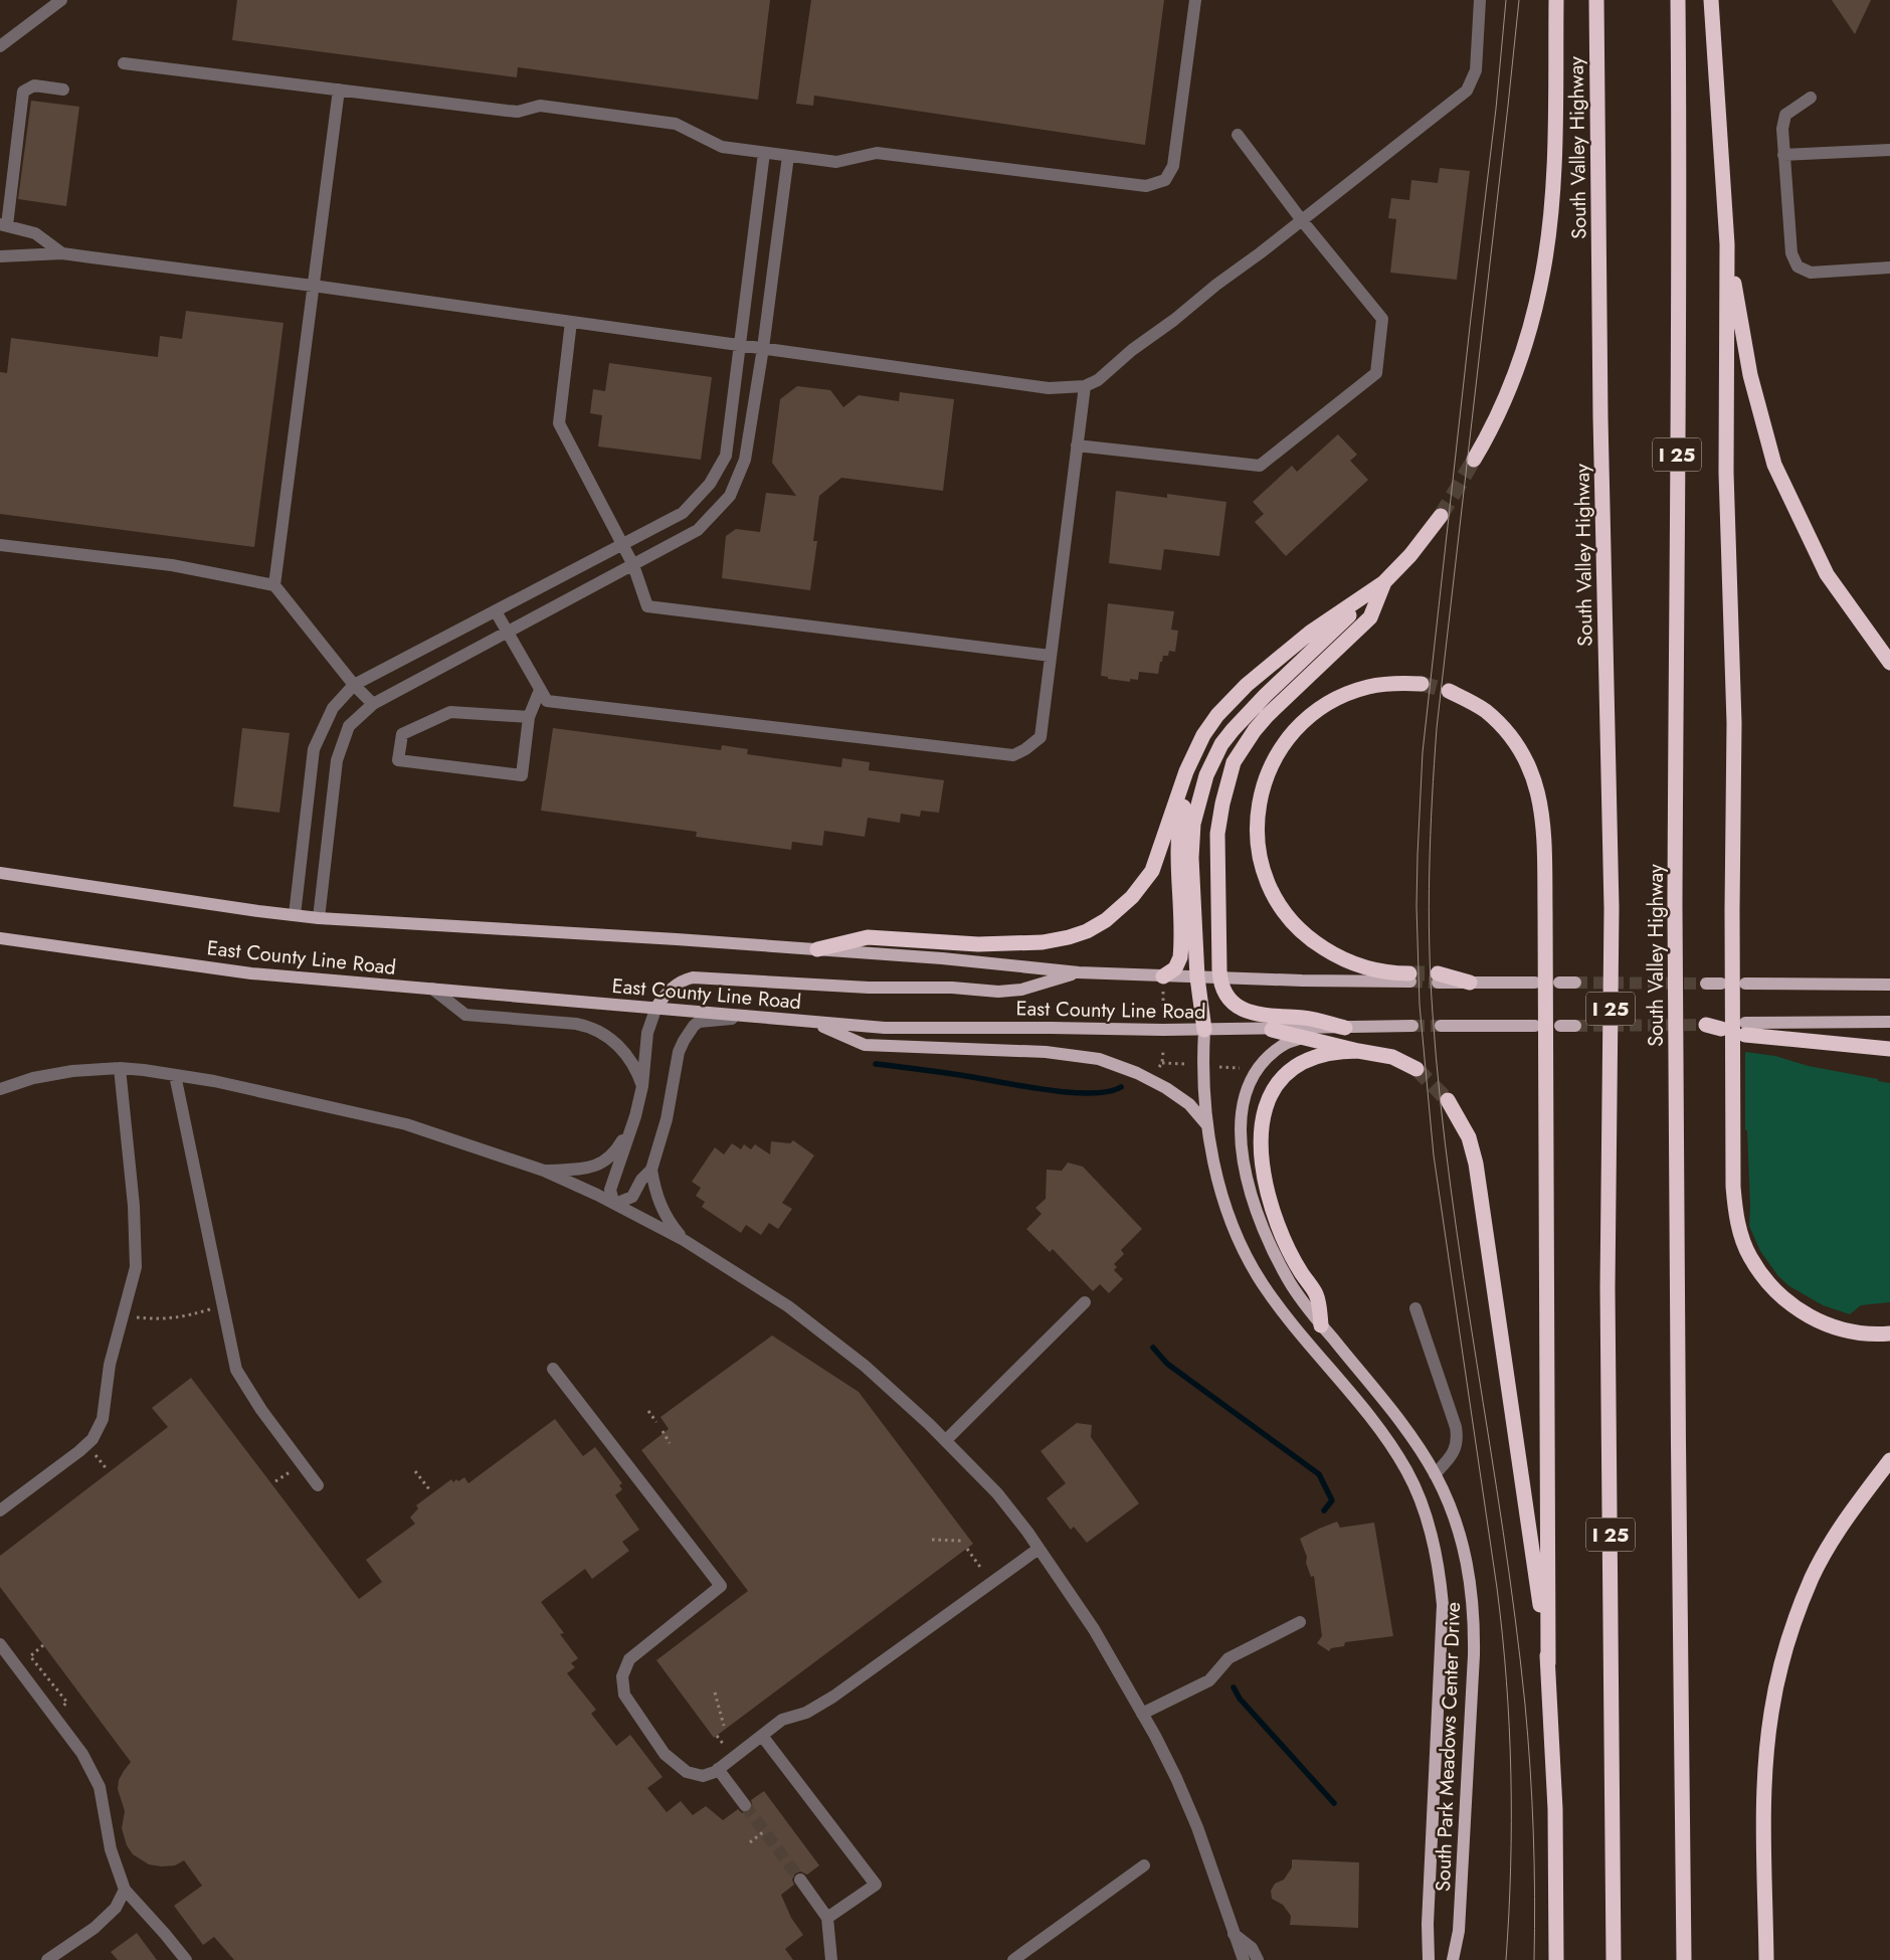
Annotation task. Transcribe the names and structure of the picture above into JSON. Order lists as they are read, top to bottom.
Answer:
{
  "streets": {
    "highway": ["South Valley Highway", "I 25"],
    "main road": ["East County Line Road", "South Park Meadows Center Drive"]
  },
  "crossings": [
    ["East County Line Road", "South Park Meadows Center Drive"]
  ]
}
